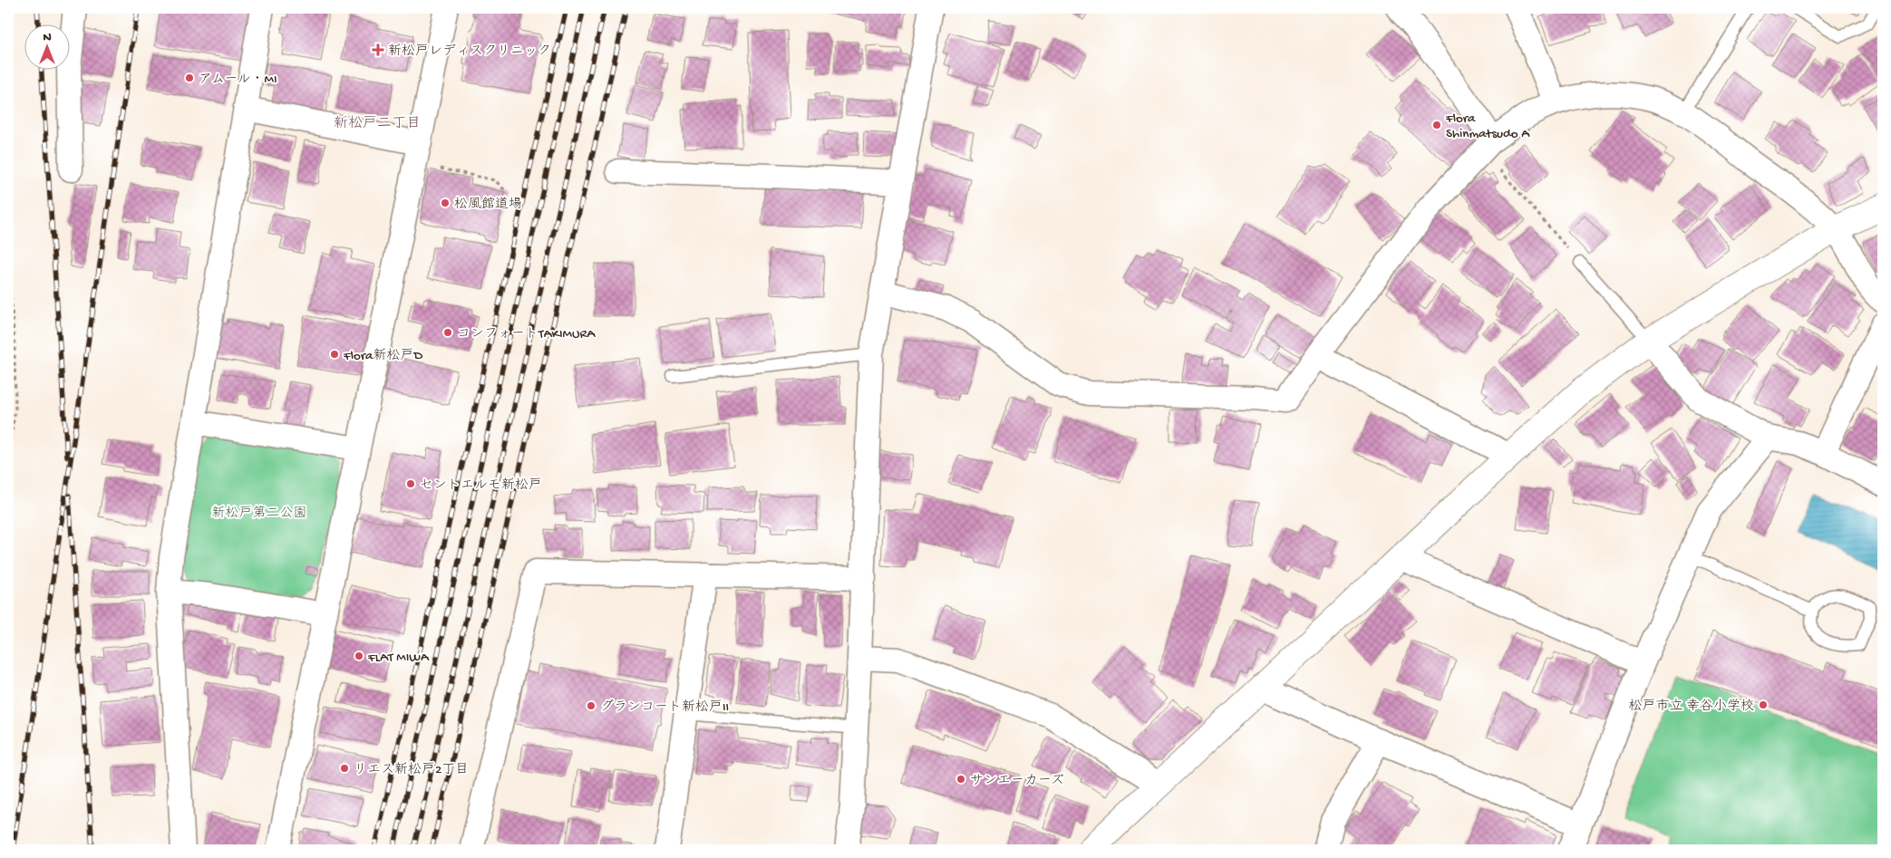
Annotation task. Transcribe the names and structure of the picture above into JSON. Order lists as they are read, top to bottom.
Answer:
{
  "districts": ["新松戸二丁目"],
  "parks": ["新松戸第二公園"],
  "places": {
    "health": ["新松戸レディスクリニック"],
    "other": [
      "アムール・MI",
      "Flora Shinmatsudo A",
      "松風館道場",
      "コンフォートTAKIMURA",
      "Flora新松戸D",
      "セントエルモ新松戸",
      "FLAT MIWA",
      "松戸市立 幸谷小学校",
      "グランコート新松戸II",
      "リエス新松戸2丁目",
      "サンエーカーズ"
    ]
  },
  "north": "top"
}
